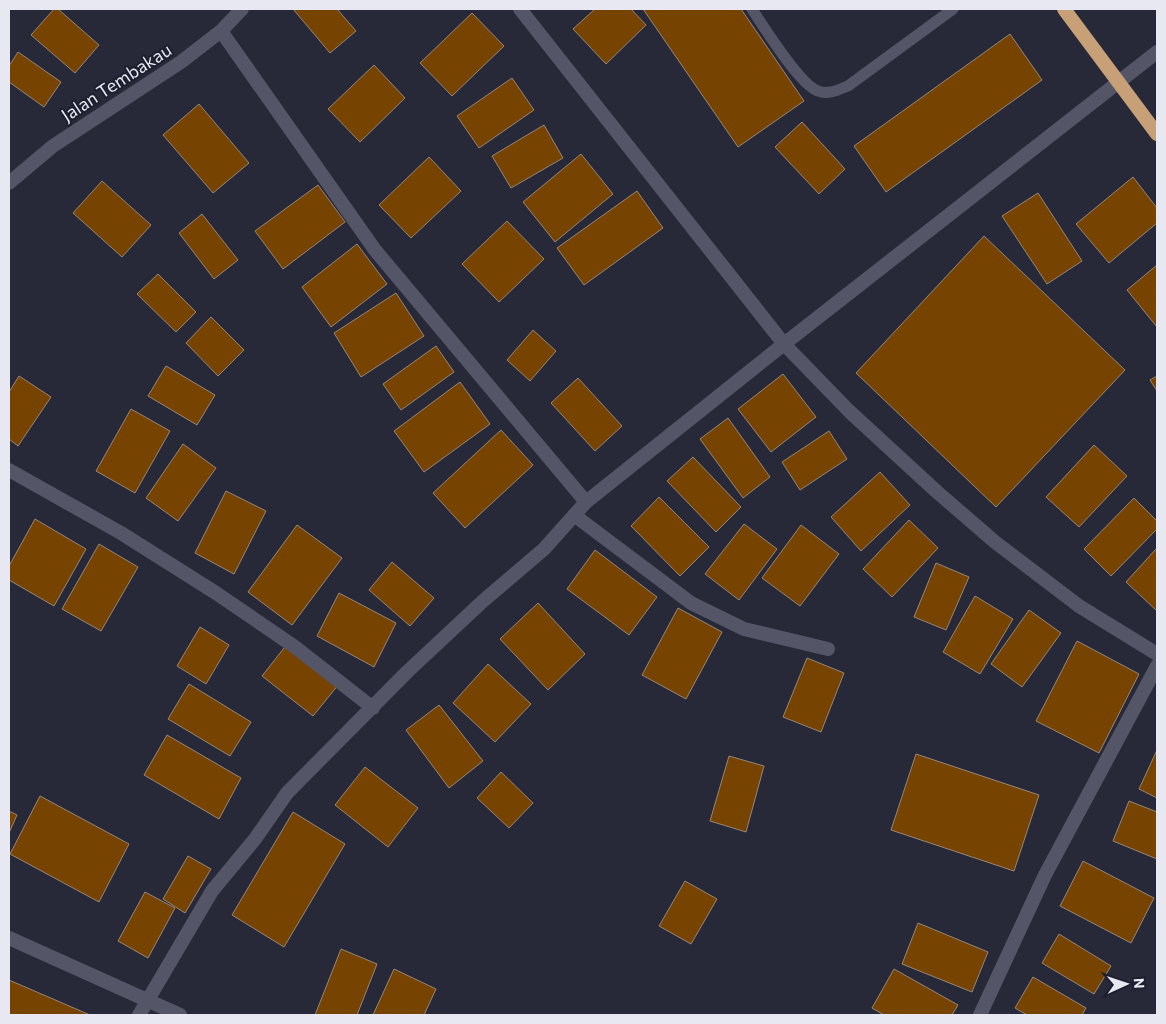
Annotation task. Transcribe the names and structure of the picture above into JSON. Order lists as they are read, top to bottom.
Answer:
{
  "streets": {
    "street": ["Jalan Tembakau"]
  },
  "north": "right"
}
